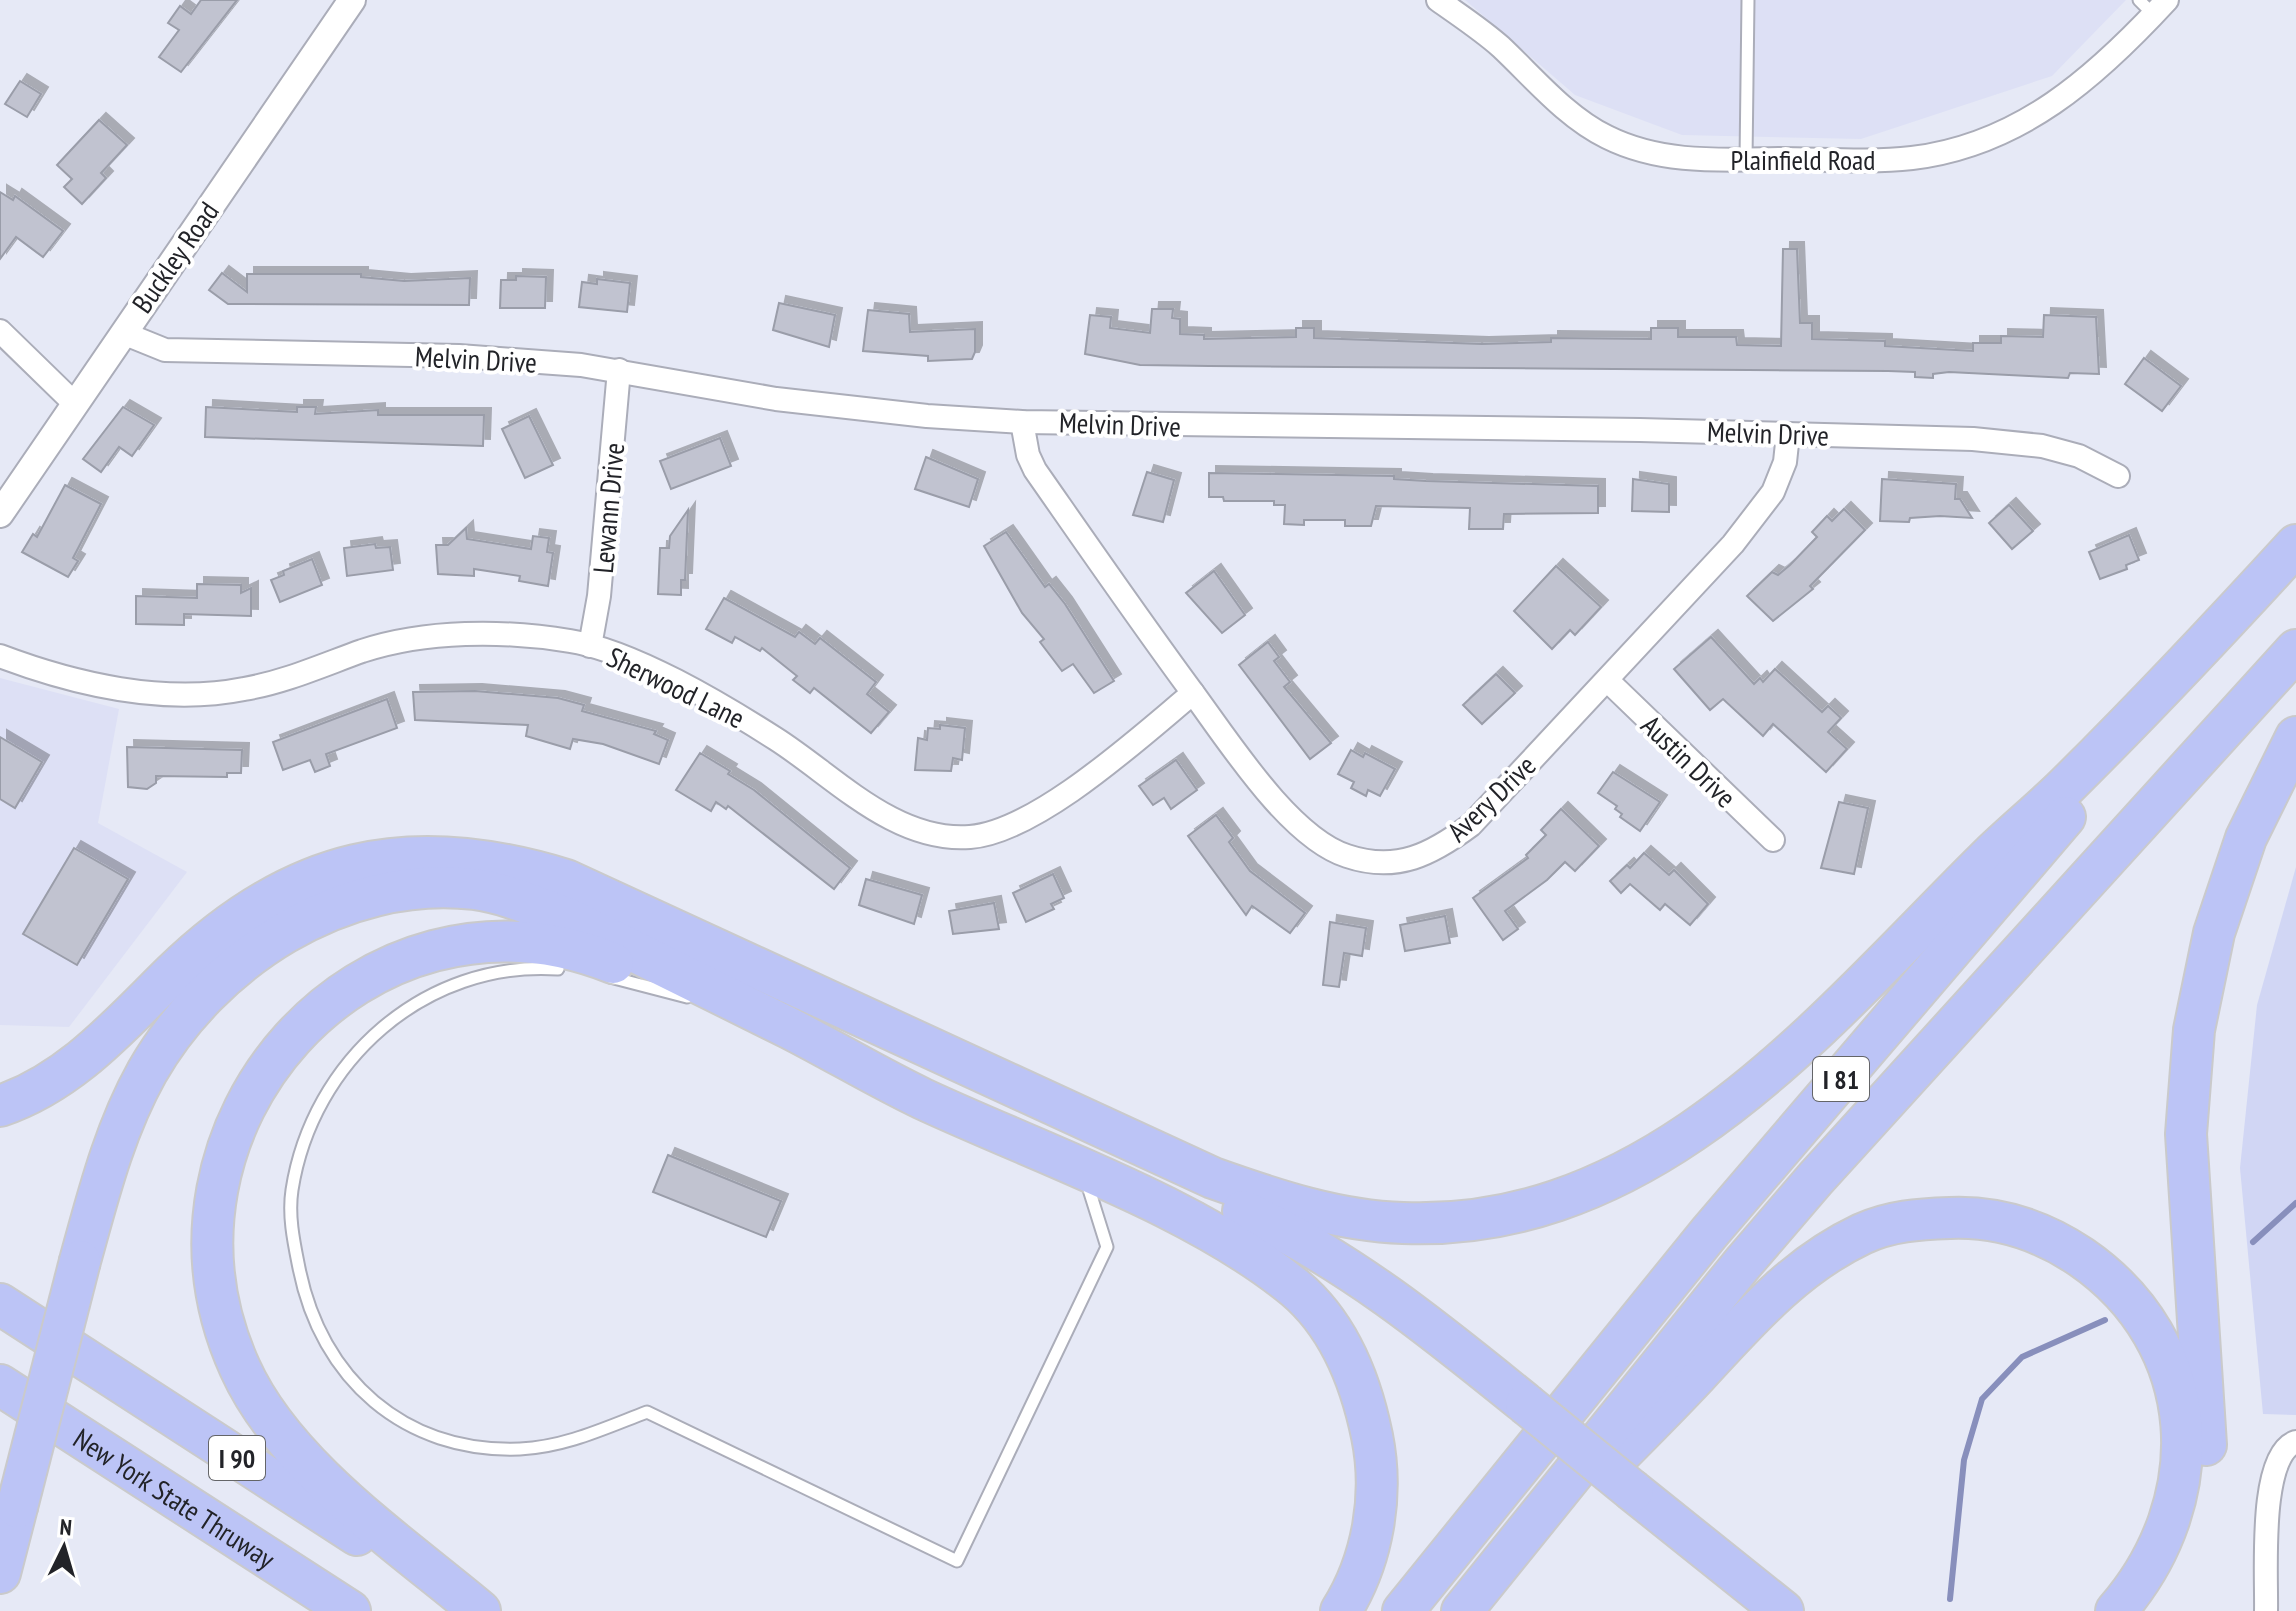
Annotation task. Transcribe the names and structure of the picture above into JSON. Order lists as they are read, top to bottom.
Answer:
{
  "streets": {
    "highway": ["I 81", "I 90", "New York State Thruway"],
    "street": [
      "Plainfield Road",
      "Buckley Road",
      "Melvin Drive",
      "Lewann Drive",
      "Sherwood Lane",
      "Austin Drive",
      "Avery Drive"
    ]
  },
  "crossings": [
    ["Buckley Road", "Melvin Drive"],
    ["Melvin Drive", "Lewann Drive"],
    ["Melvin Drive", "Avery Drive"],
    ["Lewann Drive", "Sherwood Lane"],
    ["Sherwood Lane", "Avery Drive"],
    ["Austin Drive", "Avery Drive"]
  ],
  "north": "top"
}
